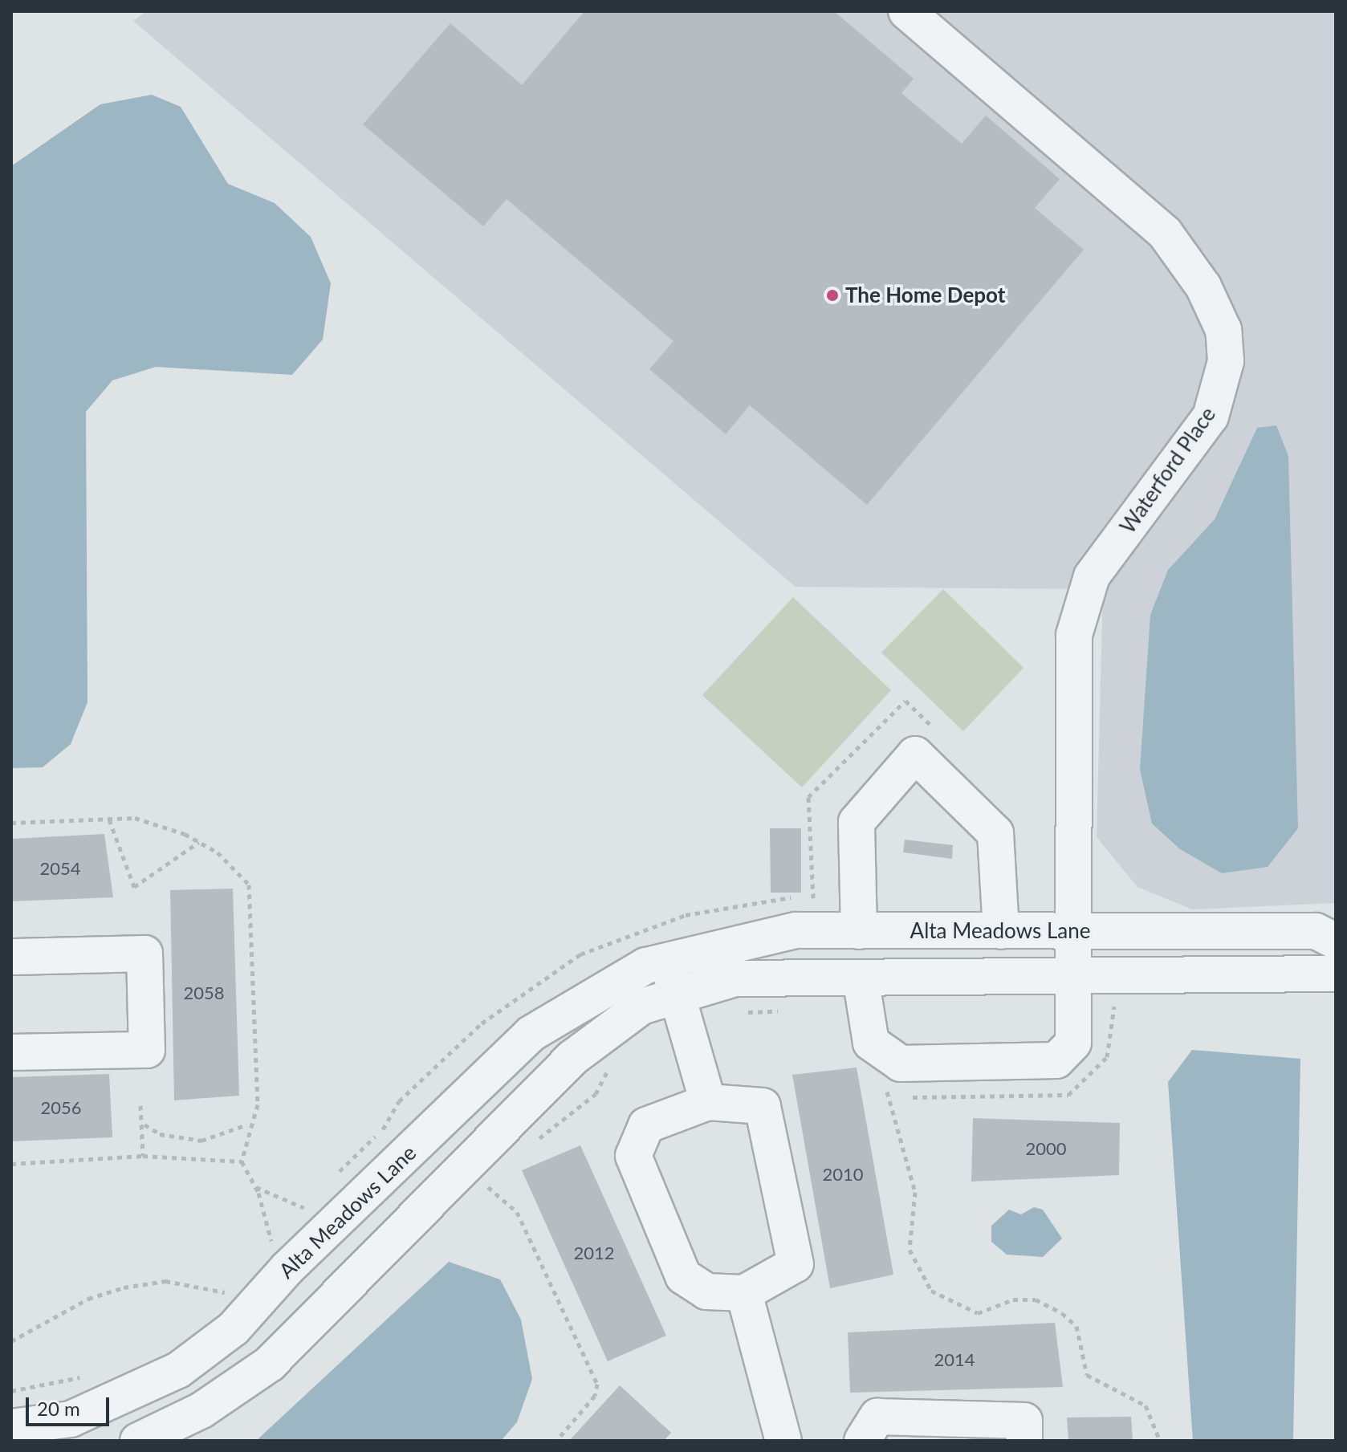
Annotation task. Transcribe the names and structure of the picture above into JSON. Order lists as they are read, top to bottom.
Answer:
{
  "streets": {
    "street": ["Waterford Place", "Alta Meadows Lane"]
  },
  "crossings": [
    ["Waterford Place", "Alta Meadows Lane"]
  ],
  "places": ["The Home Depot"],
  "house_numbers": [
    "2054",
    "2058",
    "2056",
    "2000",
    "2010",
    "2012",
    "2014"
  ],
  "scale_bar": "20 m"
}
